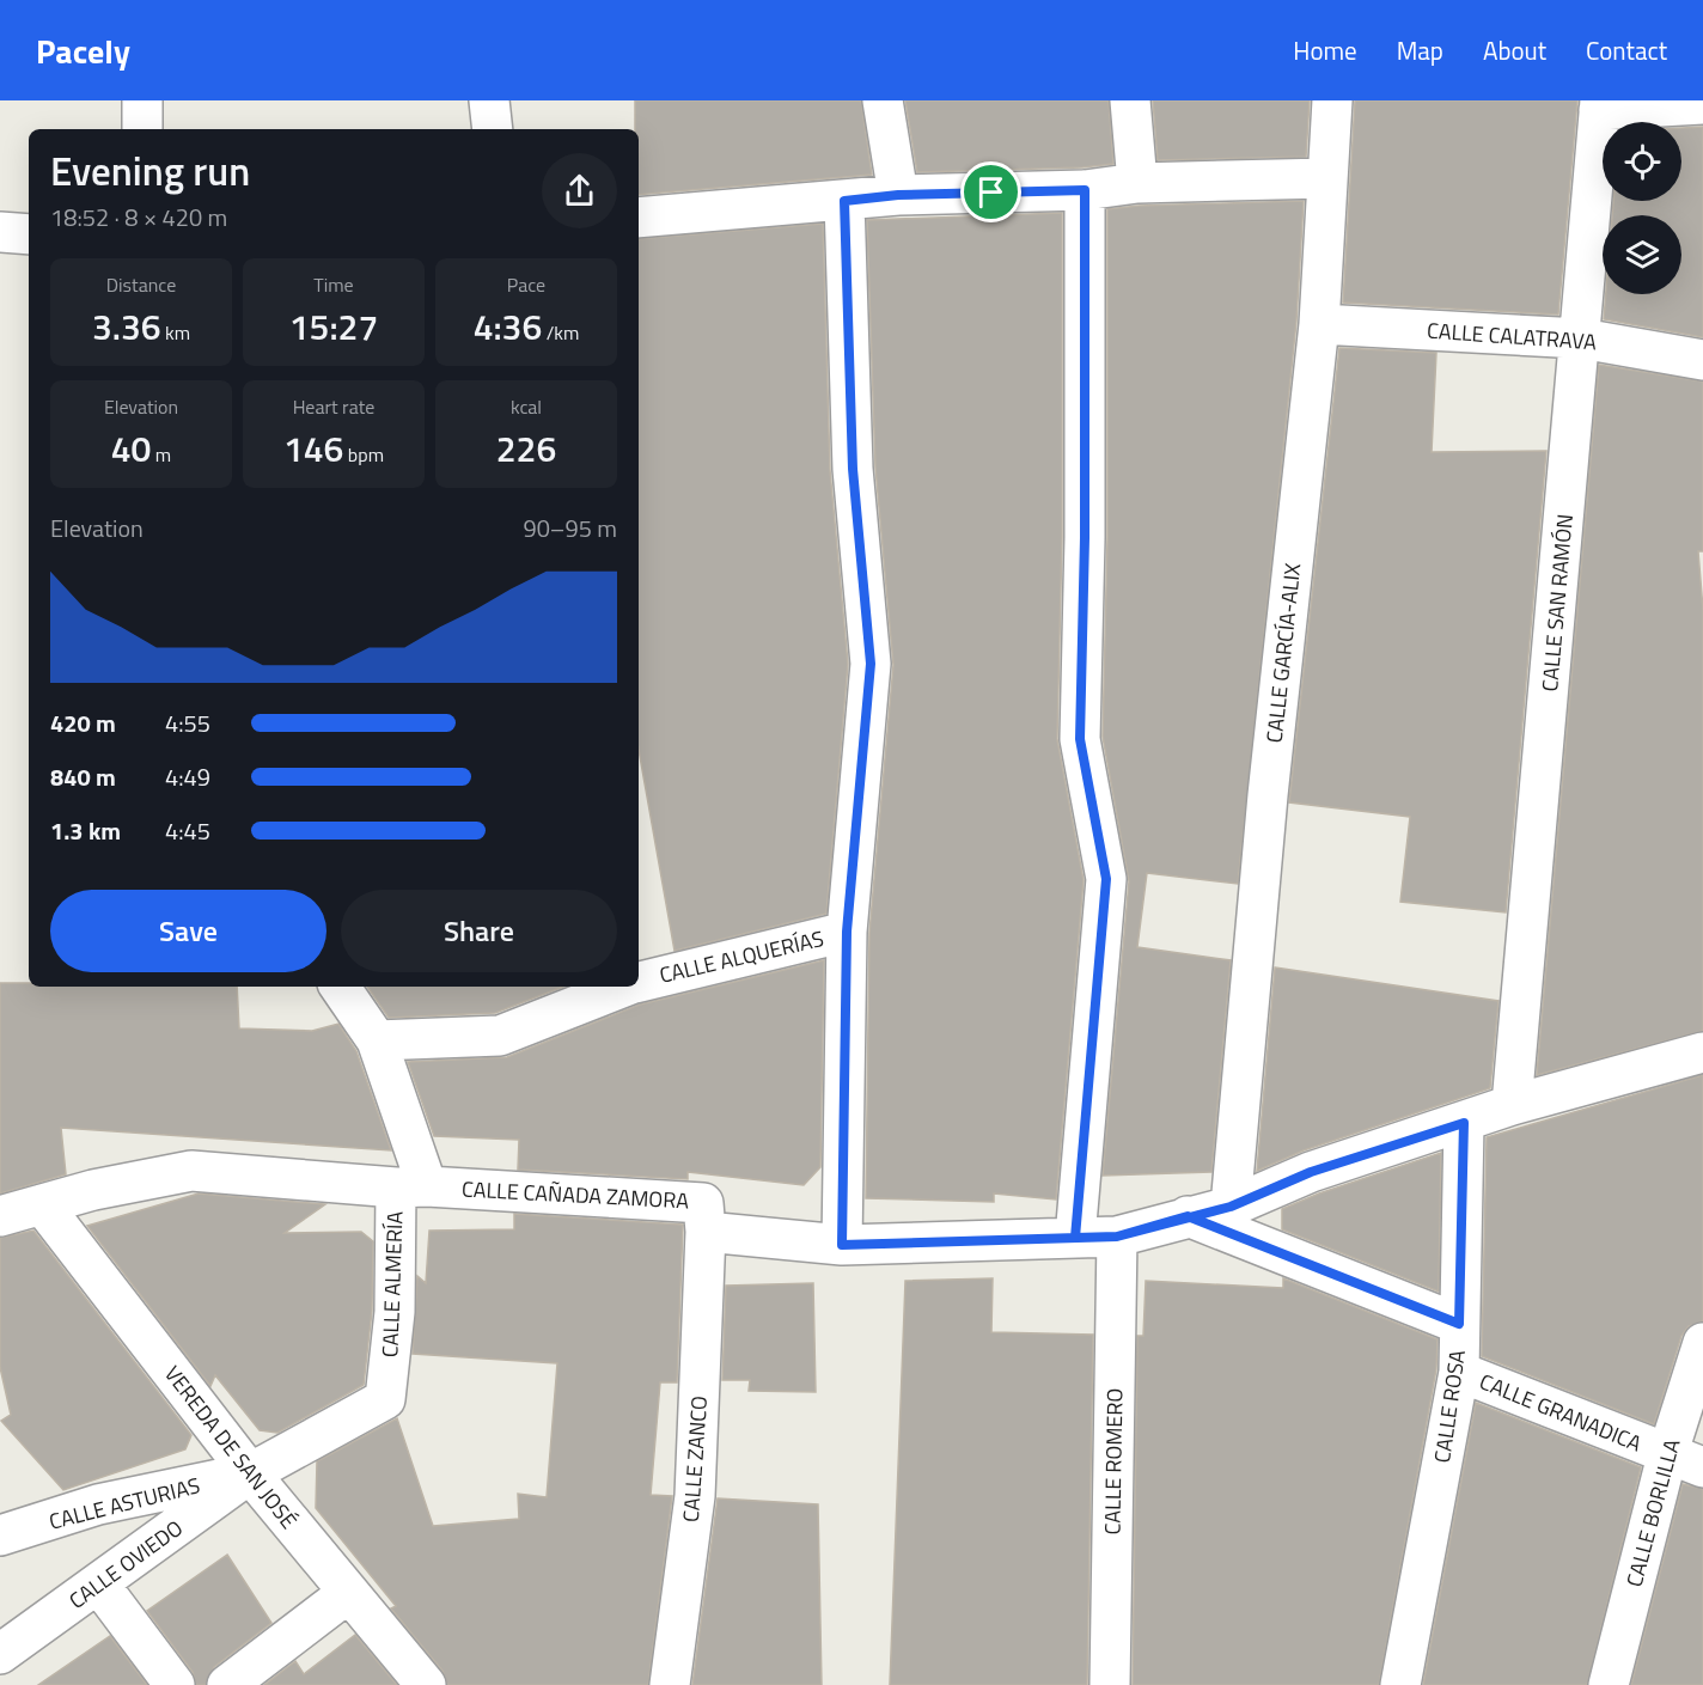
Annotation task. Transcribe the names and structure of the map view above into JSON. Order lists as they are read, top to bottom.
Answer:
{
  "streets": {
    "street": [
      "CALLE CALATRAVA",
      "CALLE SAN RAMÓN",
      "CALLE GARCÍA-ALIX",
      "CALLE ALQUERÍAS",
      "CALLE CAÑADA ZAMORA",
      "CALLE ALMERÍA",
      "CALLE ROSA",
      "CALLE GRANADICA",
      "VEREDA DE SAN JOSÉ",
      "CALLE ZANCO",
      "CALLE ROMERO",
      "CALLE ASTURIAS",
      "CALLE BORLILLA",
      "CALLE OVIEDO"
    ]
  },
  "crossings": [
    ["CALLE CALATRAVA", "CALLE SAN RAMÓN"],
    ["CALLE CALATRAVA", "CALLE GARCÍA-ALIX"],
    ["CALLE SAN RAMÓN", "CALLE CAÑADA ZAMORA"],
    ["CALLE GARCÍA-ALIX", "CALLE CAÑADA ZAMORA"],
    ["CALLE CAÑADA ZAMORA", "CALLE ALMERÍA"],
    ["CALLE CAÑADA ZAMORA", "CALLE ROSA"],
    ["CALLE CAÑADA ZAMORA", "VEREDA DE SAN JOSÉ"],
    ["CALLE CAÑADA ZAMORA", "CALLE ZANCO"],
    ["CALLE CAÑADA ZAMORA", "CALLE ROMERO"],
    ["CALLE ALMERÍA", "VEREDA DE SAN JOSÉ"],
    ["CALLE ALMERÍA", "CALLE ASTURIAS"],
    ["CALLE ALMERÍA", "CALLE OVIEDO"],
    ["CALLE ROSA", "CALLE GRANADICA"],
    ["CALLE GRANADICA", "CALLE BORLILLA"],
    ["VEREDA DE SAN JOSÉ", "CALLE ASTURIAS"],
    ["VEREDA DE SAN JOSÉ", "CALLE OVIEDO"],
    ["CALLE ASTURIAS", "CALLE OVIEDO"]
  ],
  "page": {
    "header": "Pacely",
    "nav": [
      "Home",
      "Map",
      "About",
      "Contact"
    ],
    "heading": ["Evening run", "18:52 · 8 × 420 m"],
    "stats": [
      ["Distance", "3.36 km"],
      ["Time", "15:27"],
      ["Pace", "4:36 /km"],
      ["Elevation", "40 m"],
      ["Heart rate", "146 bpm"],
      ["kcal", "226"]
    ],
    "chart": ["Elevation", "90–95 m"],
    "list": [
      {
        "name": "420 m",
        "note": "4:55"
      },
      {
        "name": "840 m",
        "note": "4:49"
      },
      {
        "name": "1.3 km",
        "note": "4:45"
      }
    ],
    "buttons": ["Save", "Share"]
  }
}
